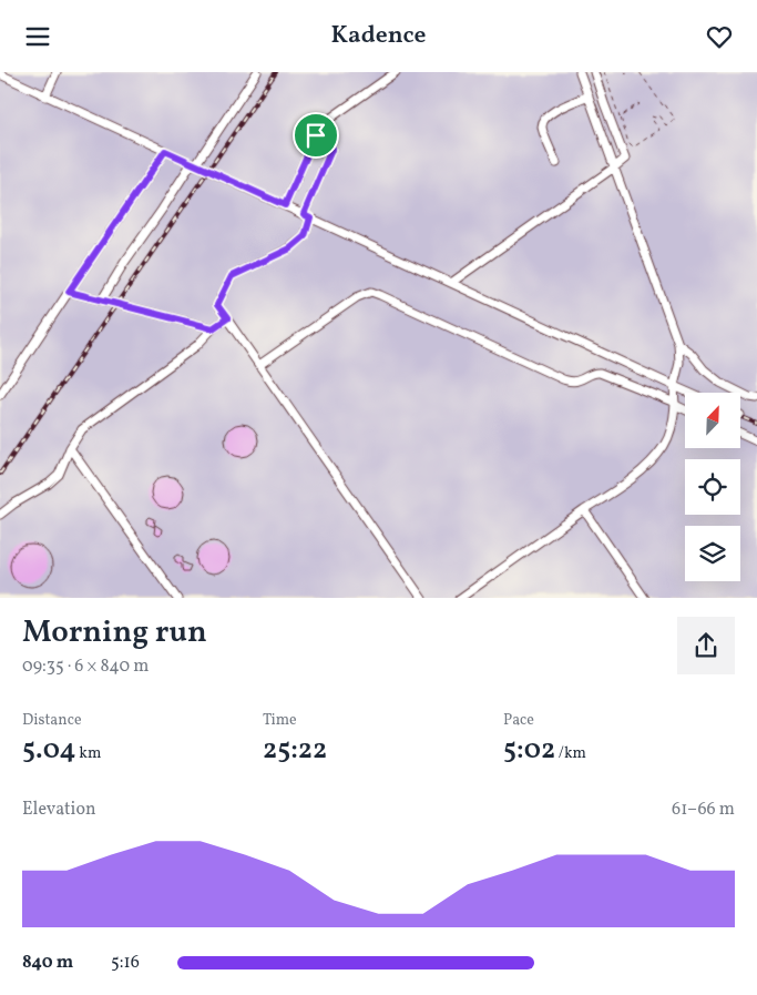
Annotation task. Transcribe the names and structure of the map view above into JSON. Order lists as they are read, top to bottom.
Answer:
{
  "north": "top right",
  "page": {
    "header": "Kadence",
    "heading": ["Morning run", "09:35 · 6 × 840 m"],
    "stats": [
      ["Distance", "5.04 km"],
      ["Time", "25:22"],
      ["Pace", "5:02 /km"]
    ],
    "chart": ["Elevation", "61–66 m"],
    "list": [
      {
        "name": "840 m",
        "note": "5:16"
      }
    ]
  }
}
